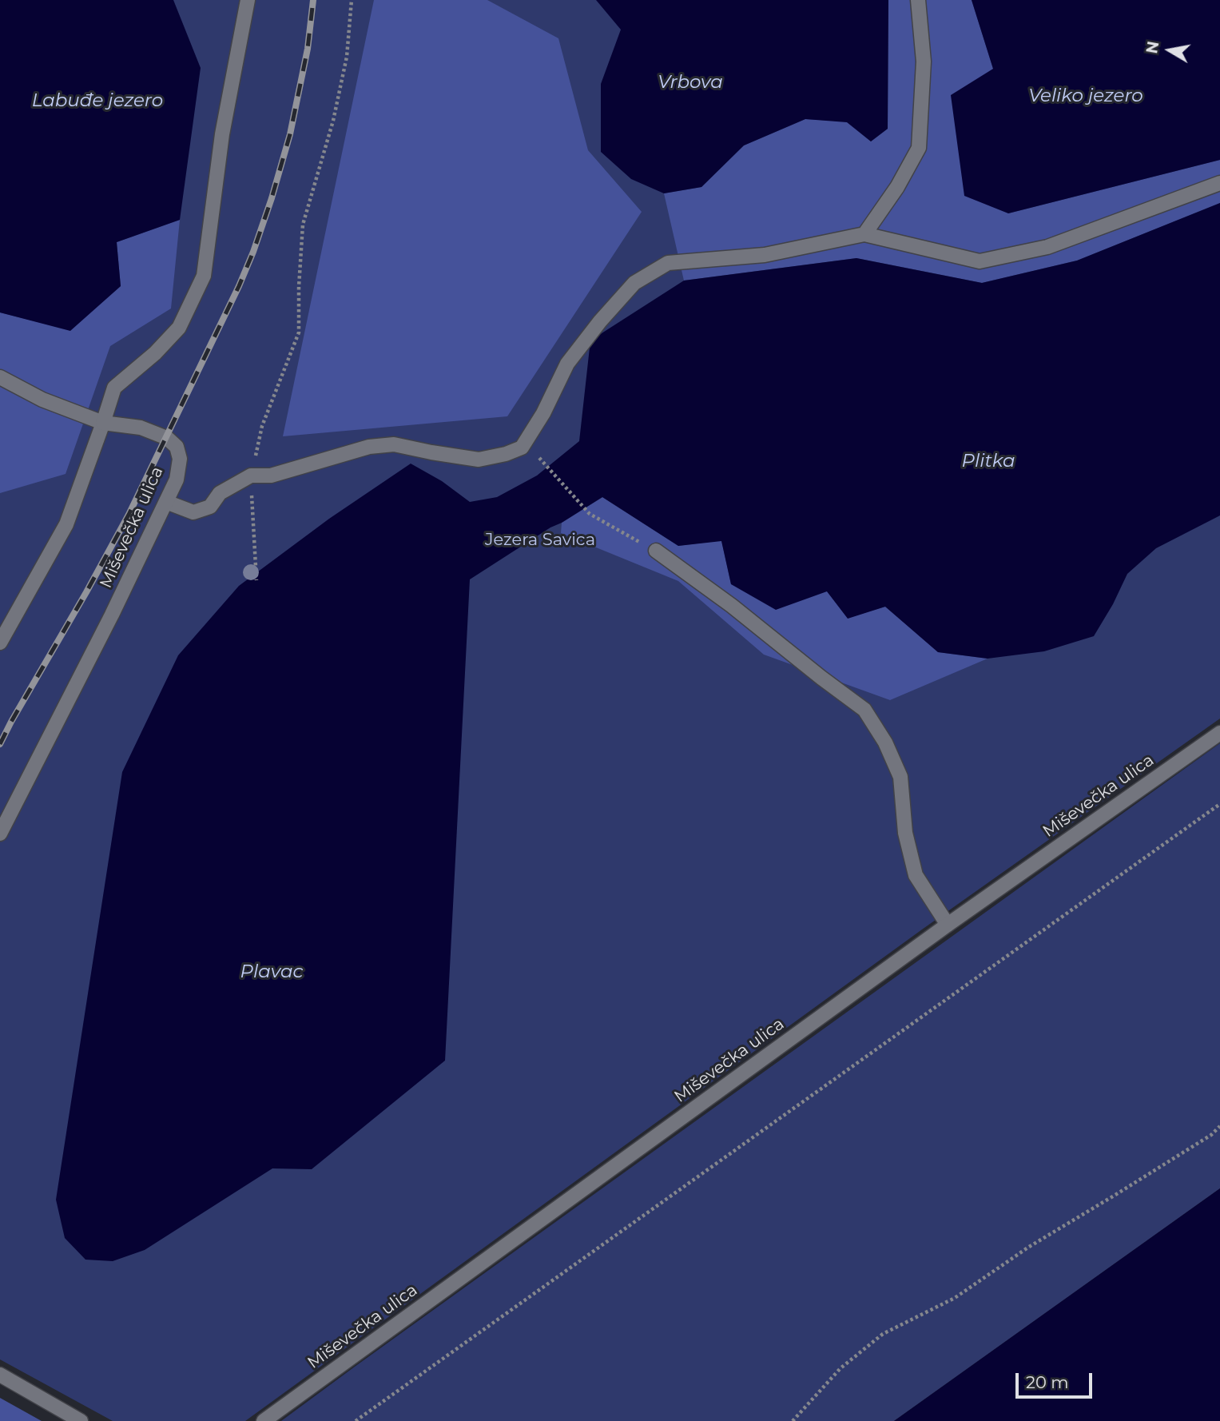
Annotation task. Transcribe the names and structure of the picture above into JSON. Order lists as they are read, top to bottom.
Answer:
{
  "streets": {
    "street": ["Miševečka ulica"]
  },
  "water": [
    "Vrbova",
    "Veliko jezero",
    "Labuđe jezero",
    "Plitka",
    "Plavac"
  ],
  "parks": ["Jezera Savica"],
  "scale_bar": "20 m",
  "north": "left"
}
